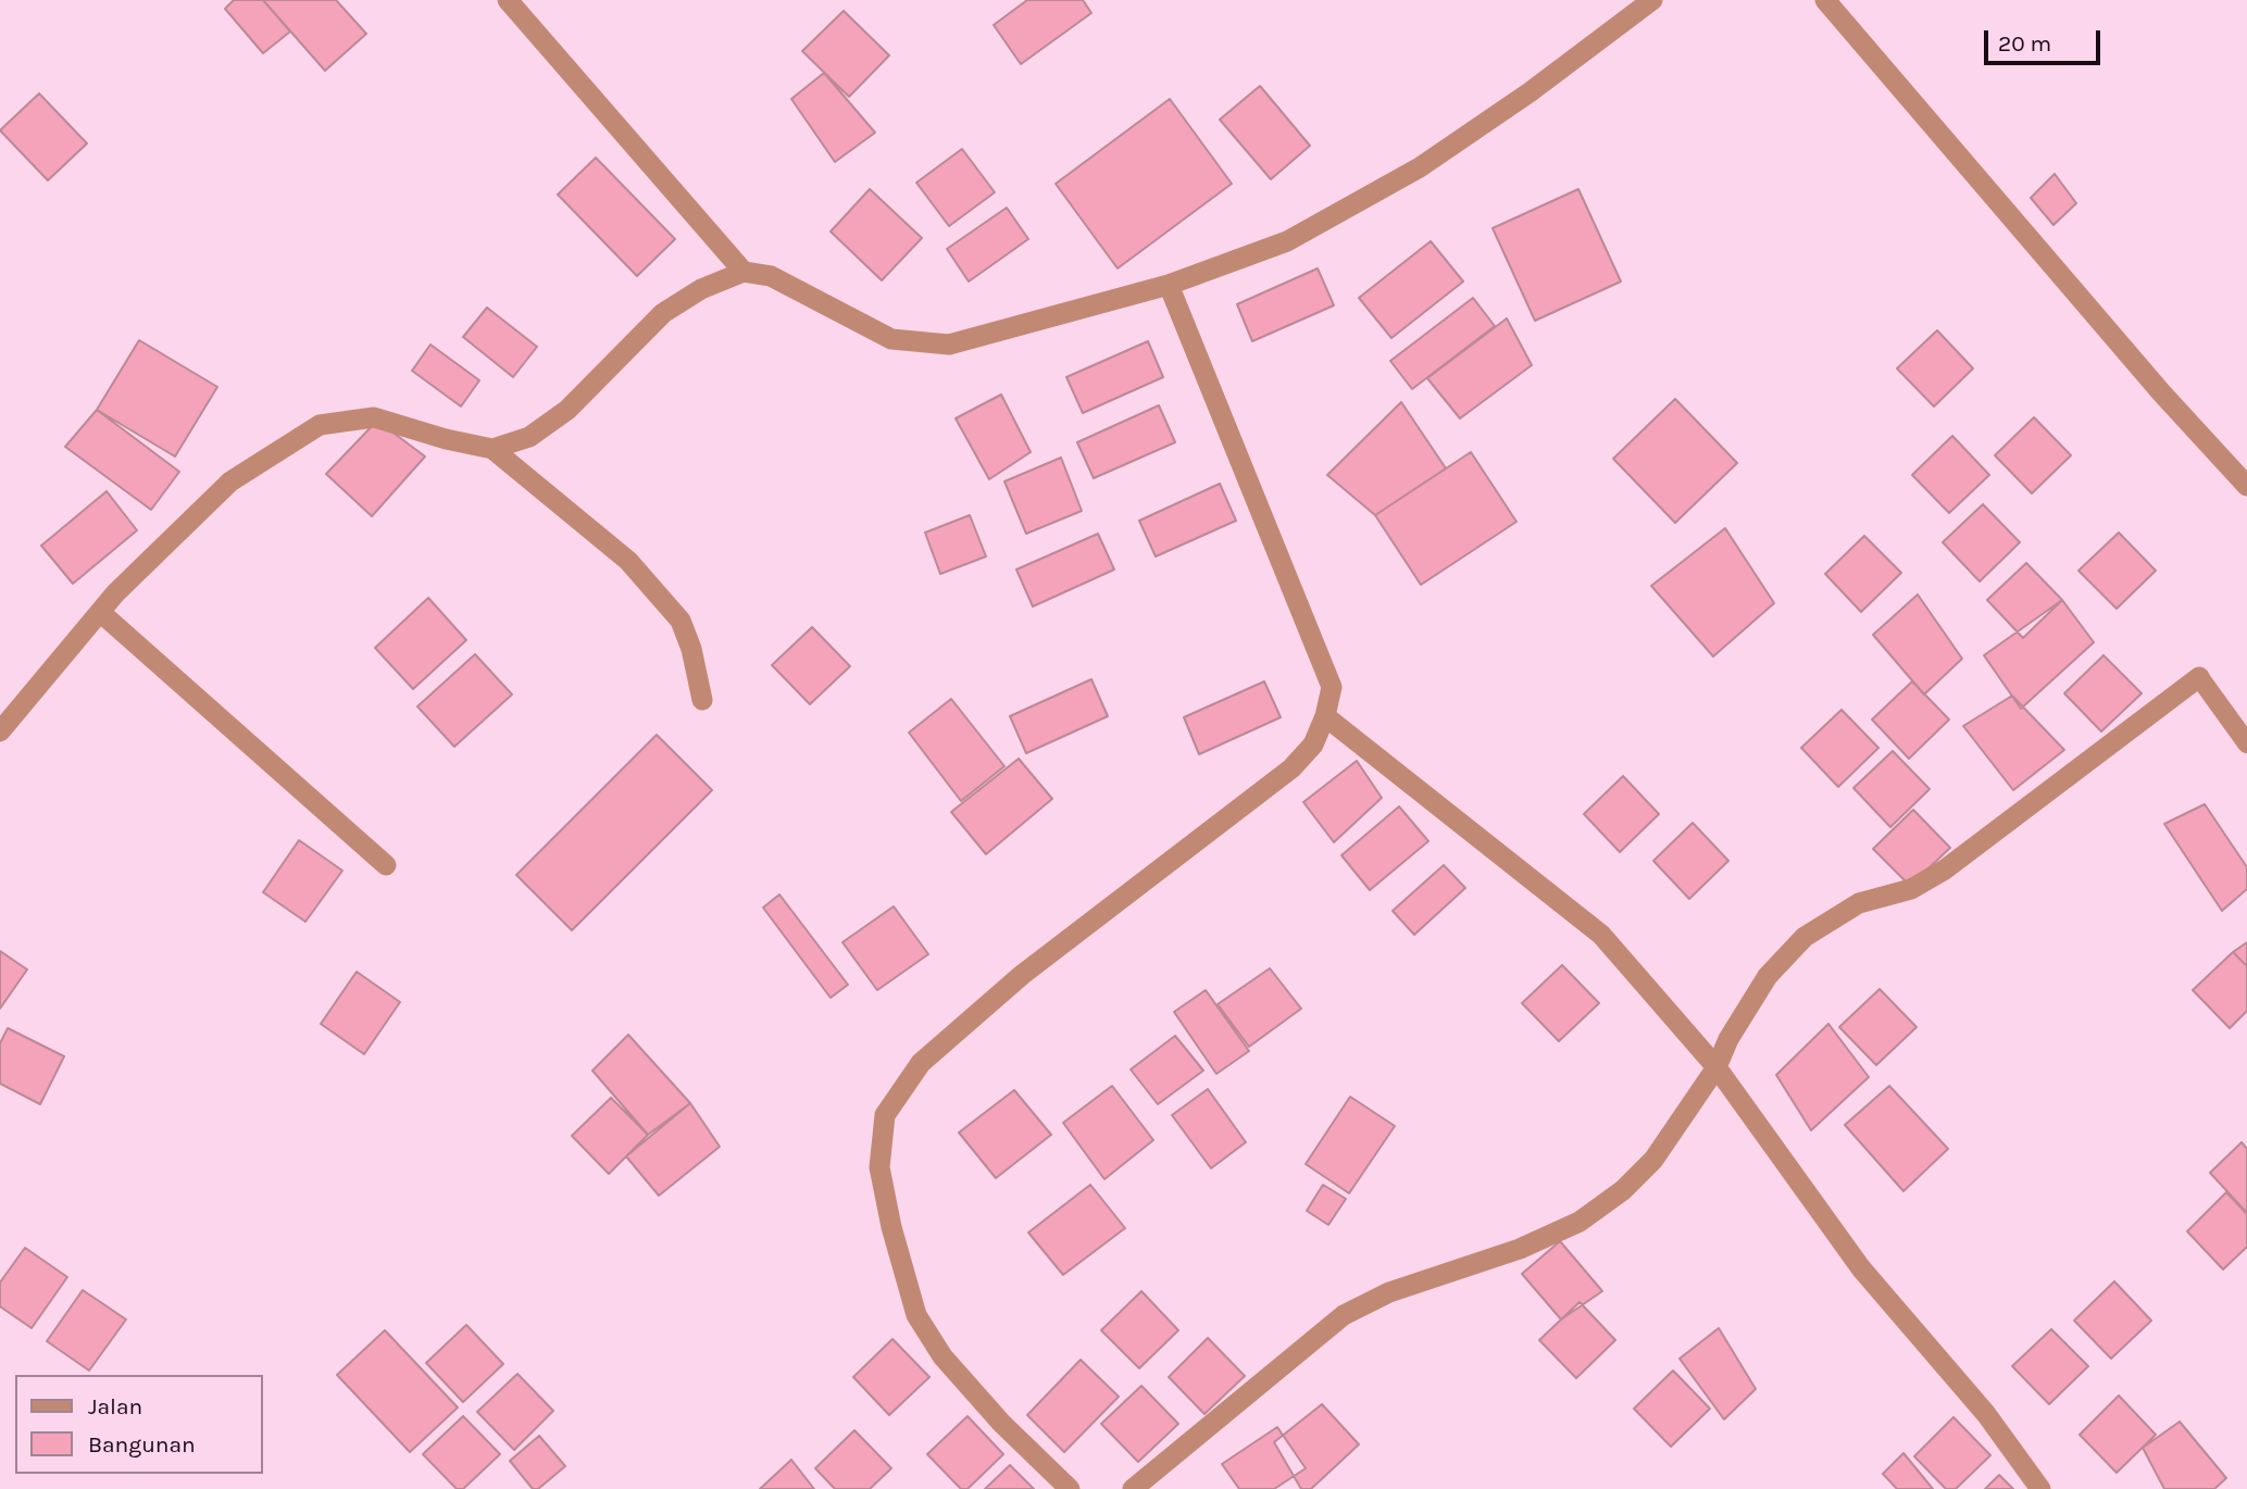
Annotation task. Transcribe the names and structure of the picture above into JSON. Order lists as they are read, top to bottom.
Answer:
{
  "legend": ["Jalan", "Bangunan"],
  "scale_bar": "20 m"
}
